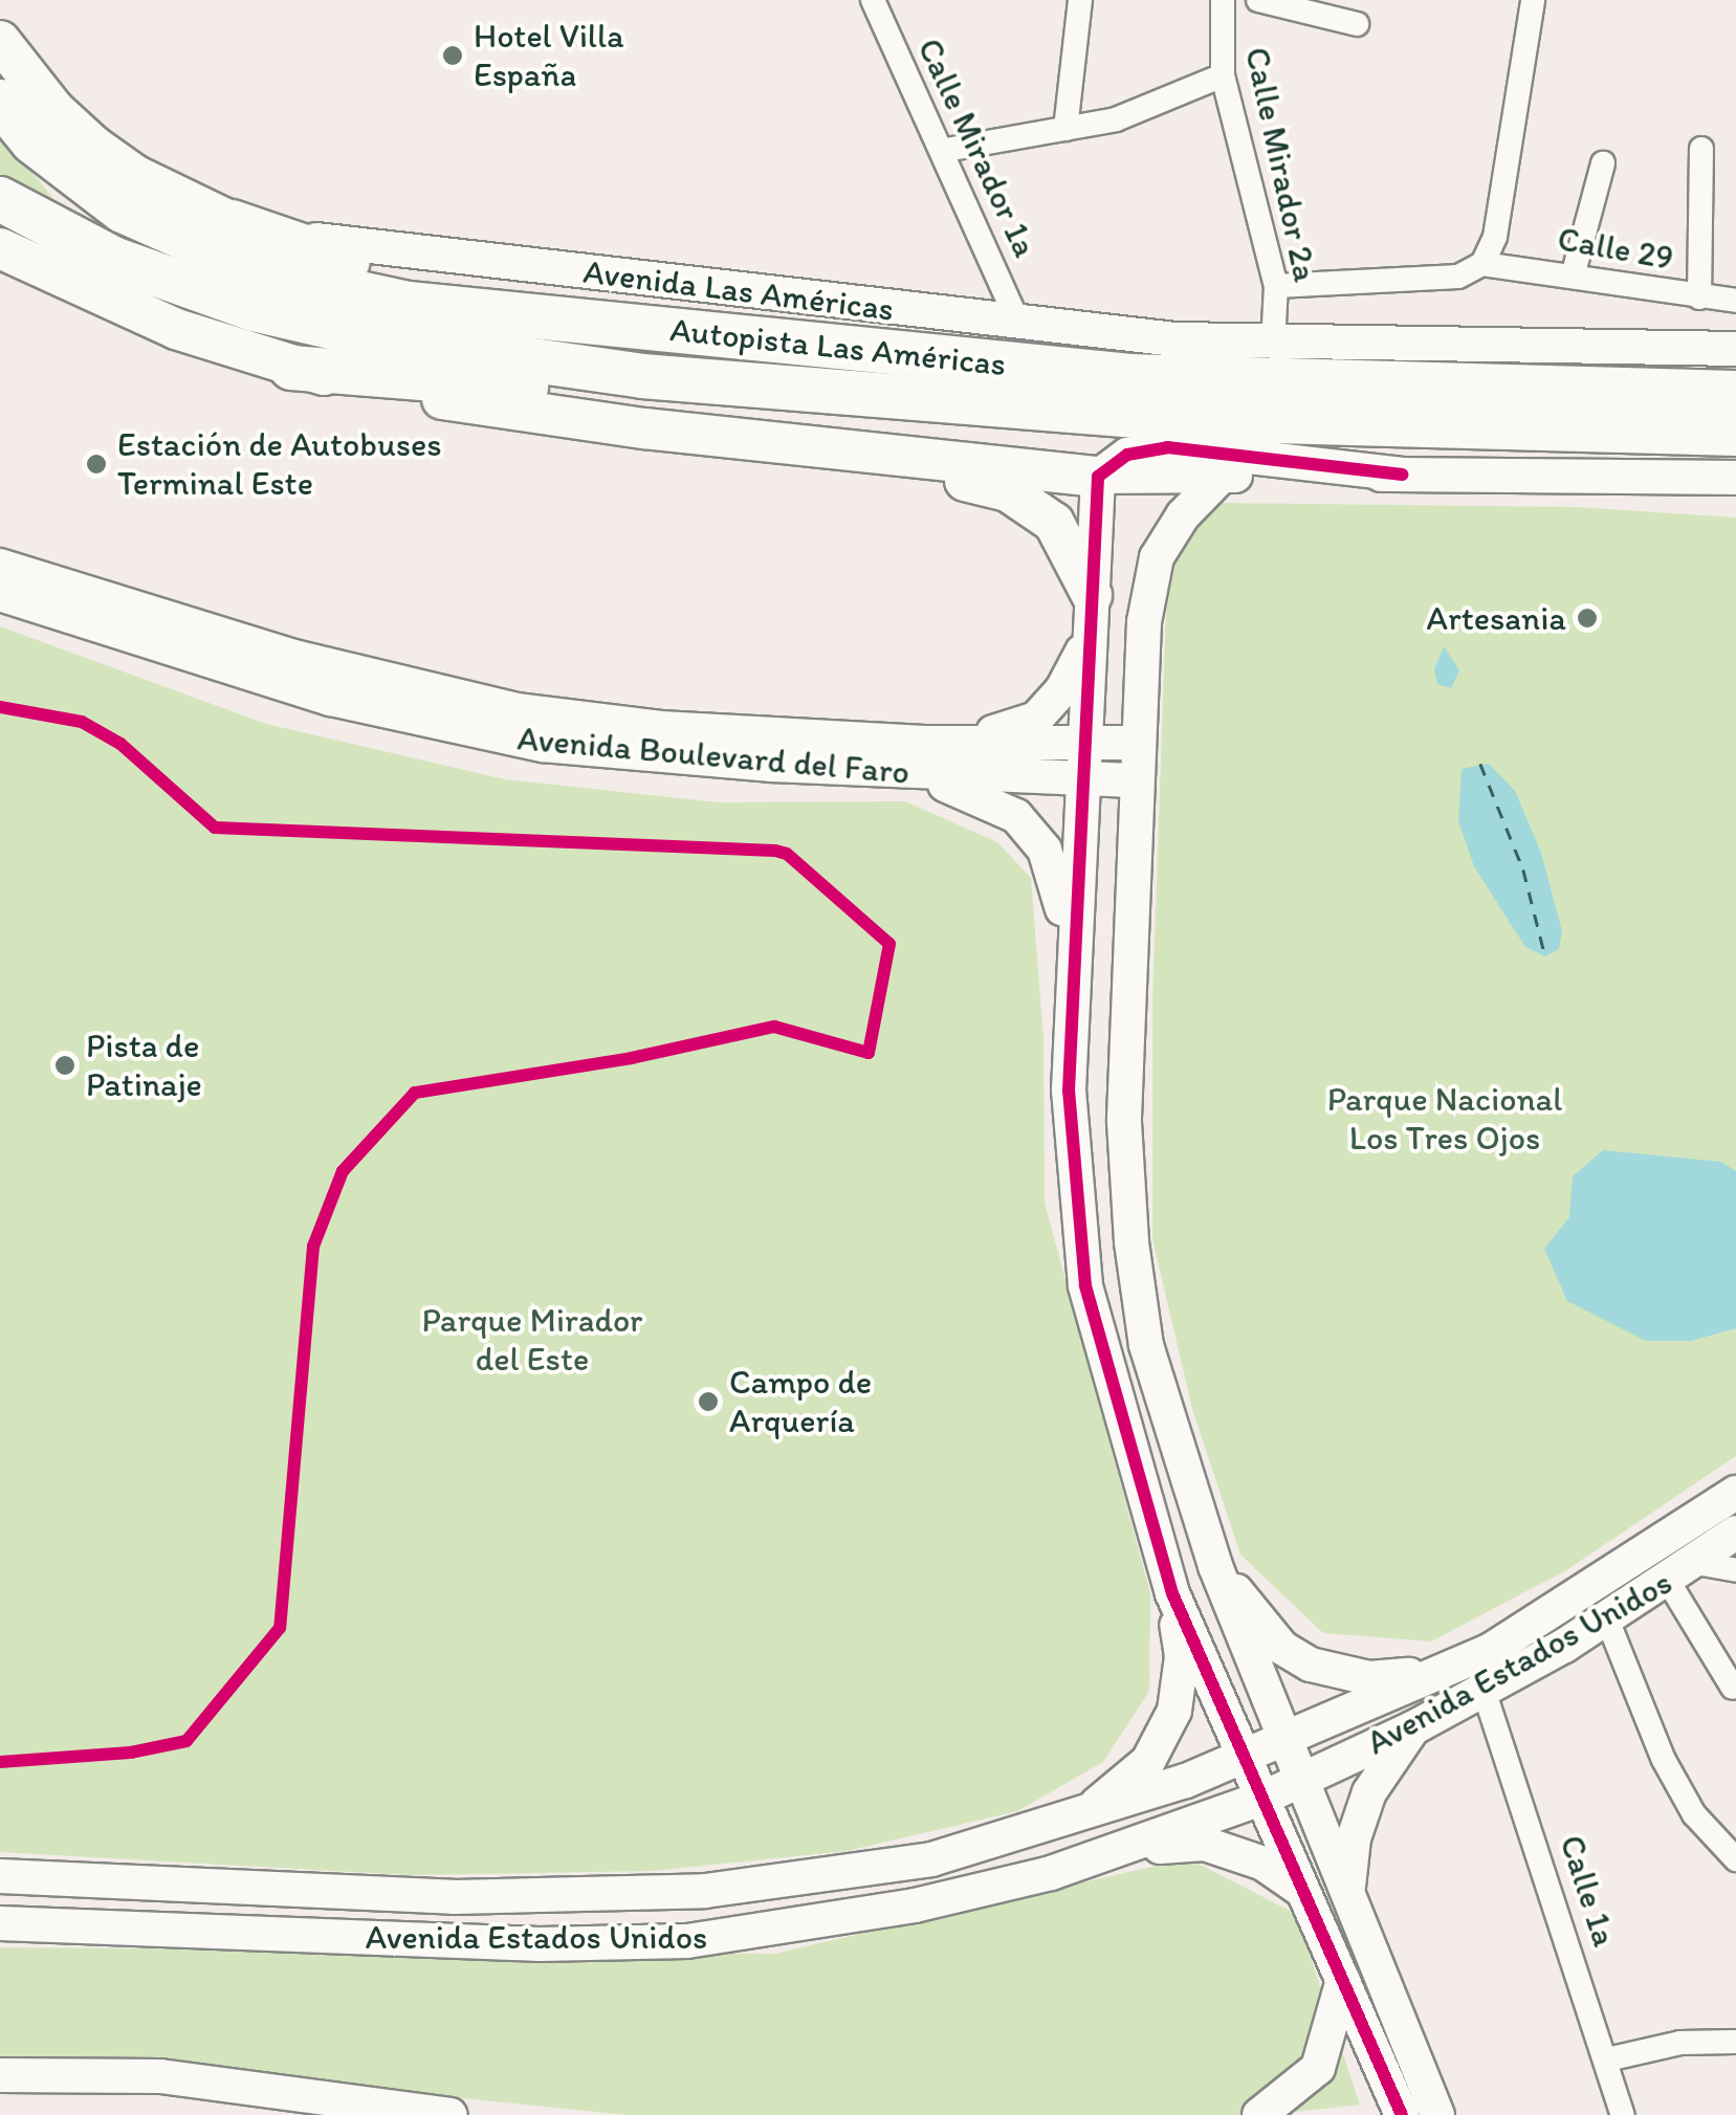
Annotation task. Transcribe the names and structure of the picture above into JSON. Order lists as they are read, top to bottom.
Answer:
{
  "streets": {
    "highway": ["Autopista Las Américas"],
    "main road": ["Avenida Las Américas"],
    "street": [
      "Calle Mirador 1a",
      "Calle Mirador 2a",
      "Calle 29",
      "Avenida Boulevard del Faro",
      "Avenida Estados Unidos",
      "Calle 1a"
    ]
  },
  "crossings": [
    ["Calle Mirador 1a", "Avenida Las Américas"],
    ["Calle Mirador 2a", "Avenida Las Américas"],
    ["Avenida Estados Unidos", "Calle 1a"]
  ],
  "parks": ["Parque Nacional Los Tres Ojos", "Parque Mirador del Este"],
  "places": [
    "Hotel Villa España",
    "Estación de Autobuses Terminal Este",
    "Artesania",
    "Pista de Patinaje",
    "Campo de Arquería"
  ]
}
